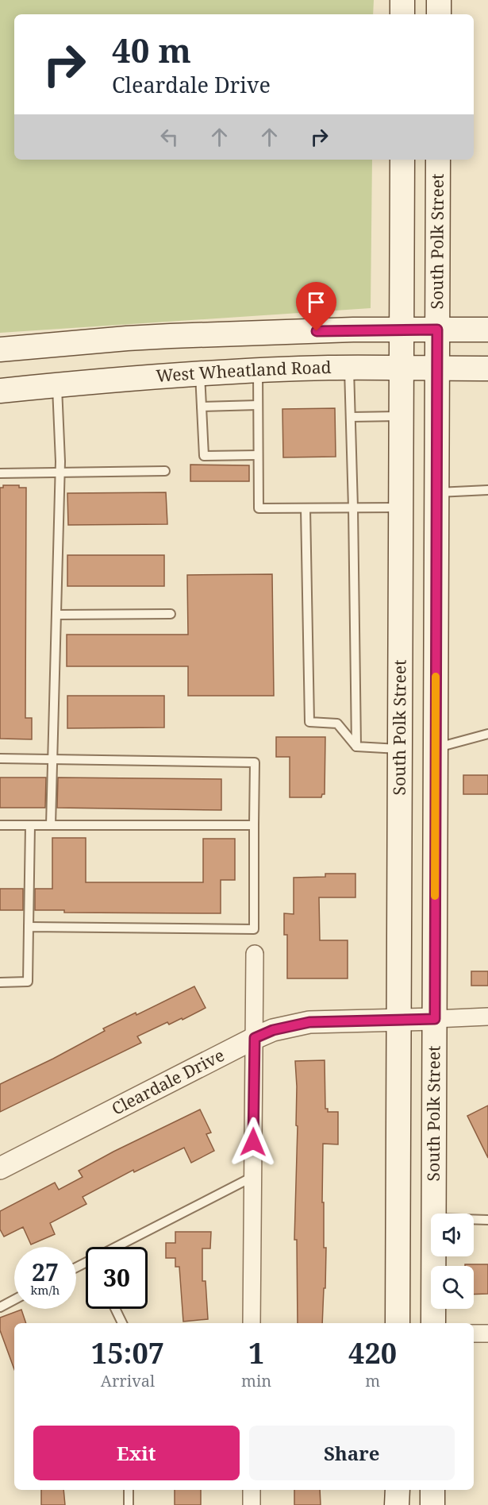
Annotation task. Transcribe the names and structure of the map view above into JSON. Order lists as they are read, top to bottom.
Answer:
{
  "streets": {
    "main road": ["South Polk Street", "West Wheatland Road"],
    "street": ["Cleardale Drive"]
  },
  "crossings": [
    ["South Polk Street", "West Wheatland Road"],
    ["South Polk Street", "Cleardale Drive"]
  ],
  "page": {
    "turn": ["40 m", "Cleardale Drive"],
    "speed": "27 km/h",
    "limit": "30",
    "eta": [
      "15:07",
      "Arrival",
      "1",
      "min",
      "420",
      "m"
    ],
    "buttons": ["Exit", "Share"]
  }
}
